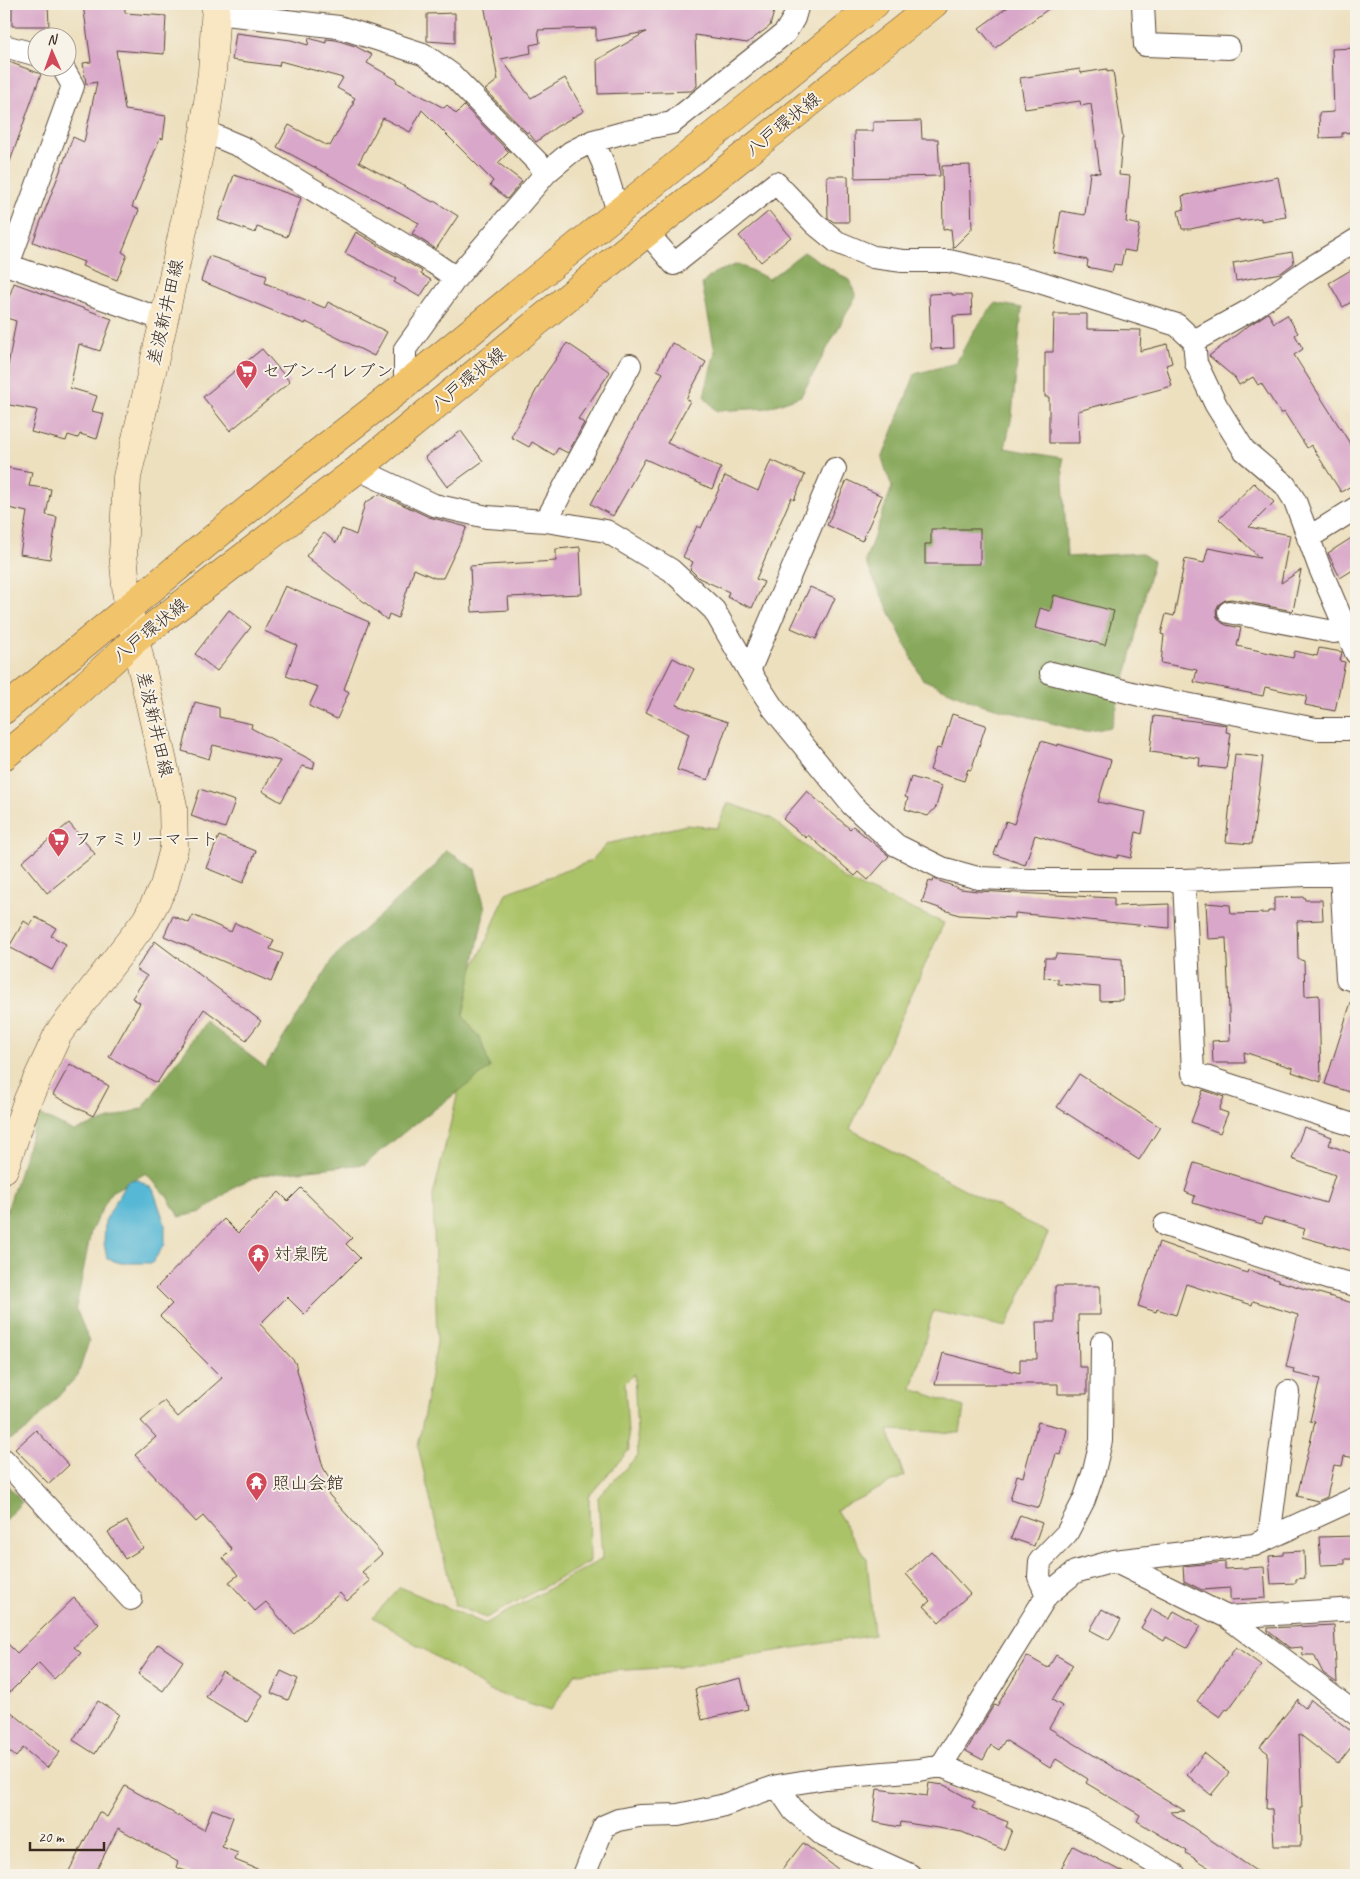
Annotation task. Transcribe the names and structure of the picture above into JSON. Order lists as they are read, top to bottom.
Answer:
{
  "streets": {
    "main road": ["八戸環状線", "差波新井田線"]
  },
  "crossings": [
    ["八戸環状線", "差波新井田線"]
  ],
  "places": {
    "supermarket": ["セブン-イレブン", "ファミリーマート"],
    "temple": ["対泉院", "照山会館"]
  },
  "scale_bar": "20 m",
  "north": "top"
}
